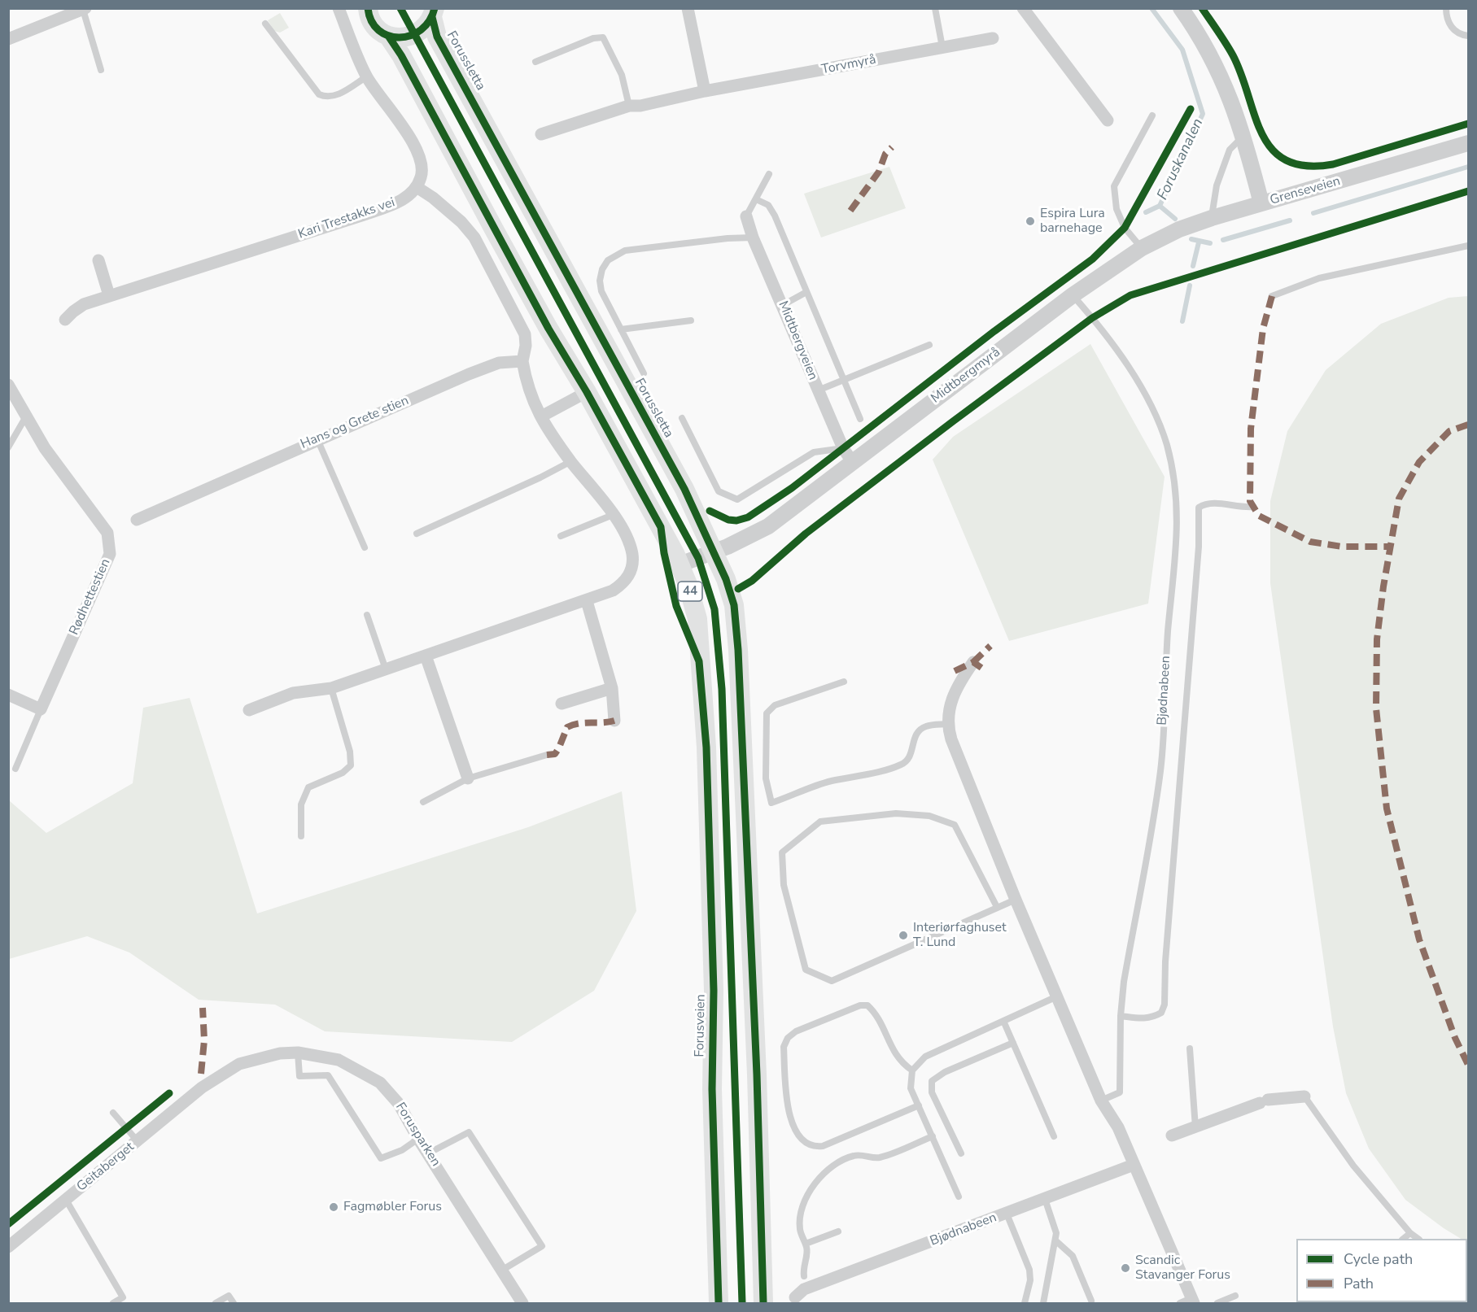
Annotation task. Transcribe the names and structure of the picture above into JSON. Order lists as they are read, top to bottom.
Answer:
{
  "streets": {
    "main road": ["Forussletta", "44", "Forusveien"],
    "street": [
      "Torvmyrå",
      "Grenseveien",
      "Kari Trestakks vei",
      "Midtbergveien",
      "Midtbergmyrå",
      "Hans og Grete stien",
      "Rødhettestien",
      "Bjødnabeen",
      "Forusparken",
      "Geitaberget"
    ]
  },
  "crossings": [
    ["Forussletta", "Midtbergmyrå"],
    ["Grenseveien", "Midtbergmyrå"],
    ["Midtbergveien", "Midtbergmyrå"],
    ["Midtbergmyrå", "44"],
    ["Midtbergmyrå", "Bjødnabeen"],
    ["Midtbergmyrå", "Forusveien"],
    ["44", "Forusveien"],
    ["Forusparken", "Geitaberget"]
  ],
  "water": ["Foruskanalen"],
  "places": [
    "Espira Lura barnehage",
    "Interiørfaghuset T. Lund",
    "Fagmøbler Forus",
    "Scandic Stavanger Forus"
  ],
  "legend": ["Cycle path", "Path"]
}
